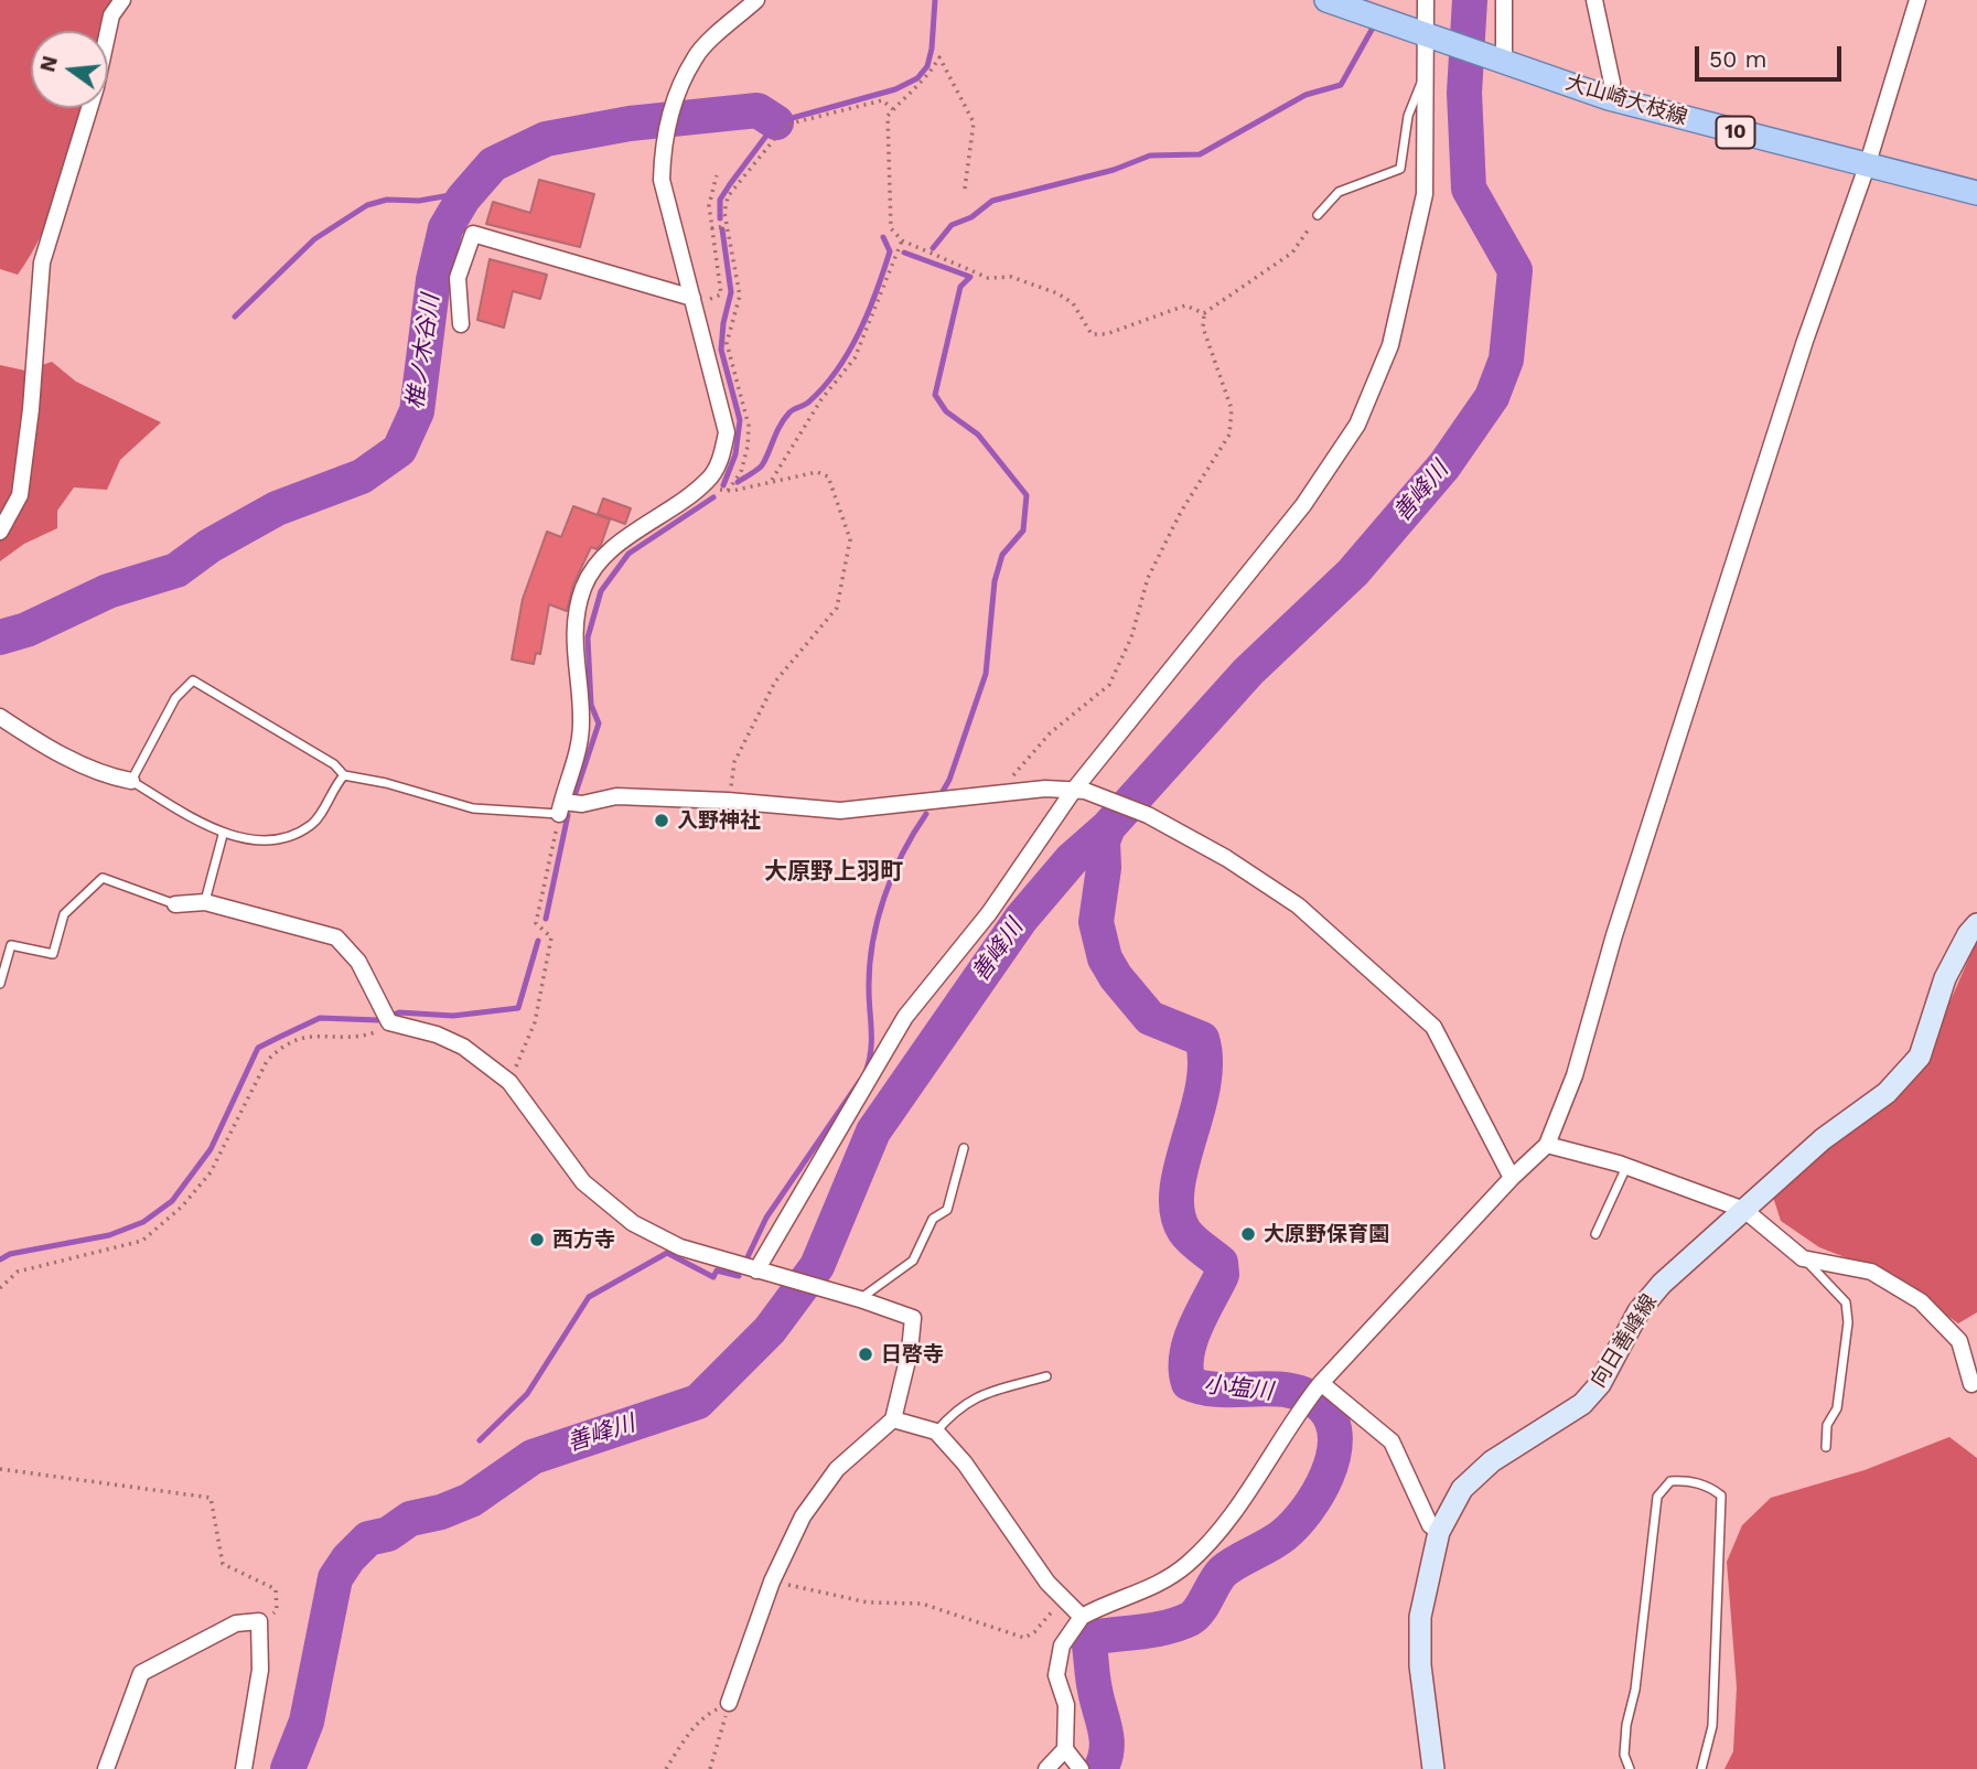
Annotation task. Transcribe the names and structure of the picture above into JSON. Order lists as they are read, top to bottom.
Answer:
{
  "streets": {
    "main road": ["大山崎大枝線", "10", "向日善峰線"]
  },
  "districts": ["大原野上羽町"],
  "water": ["椎ノ木谷川", "善峰川", "小塩川"],
  "places": [
    "入野神社",
    "大原野保育園",
    "西方寺",
    "日啓寺"
  ],
  "scale_bar": "50 m",
  "north": "left"
}
